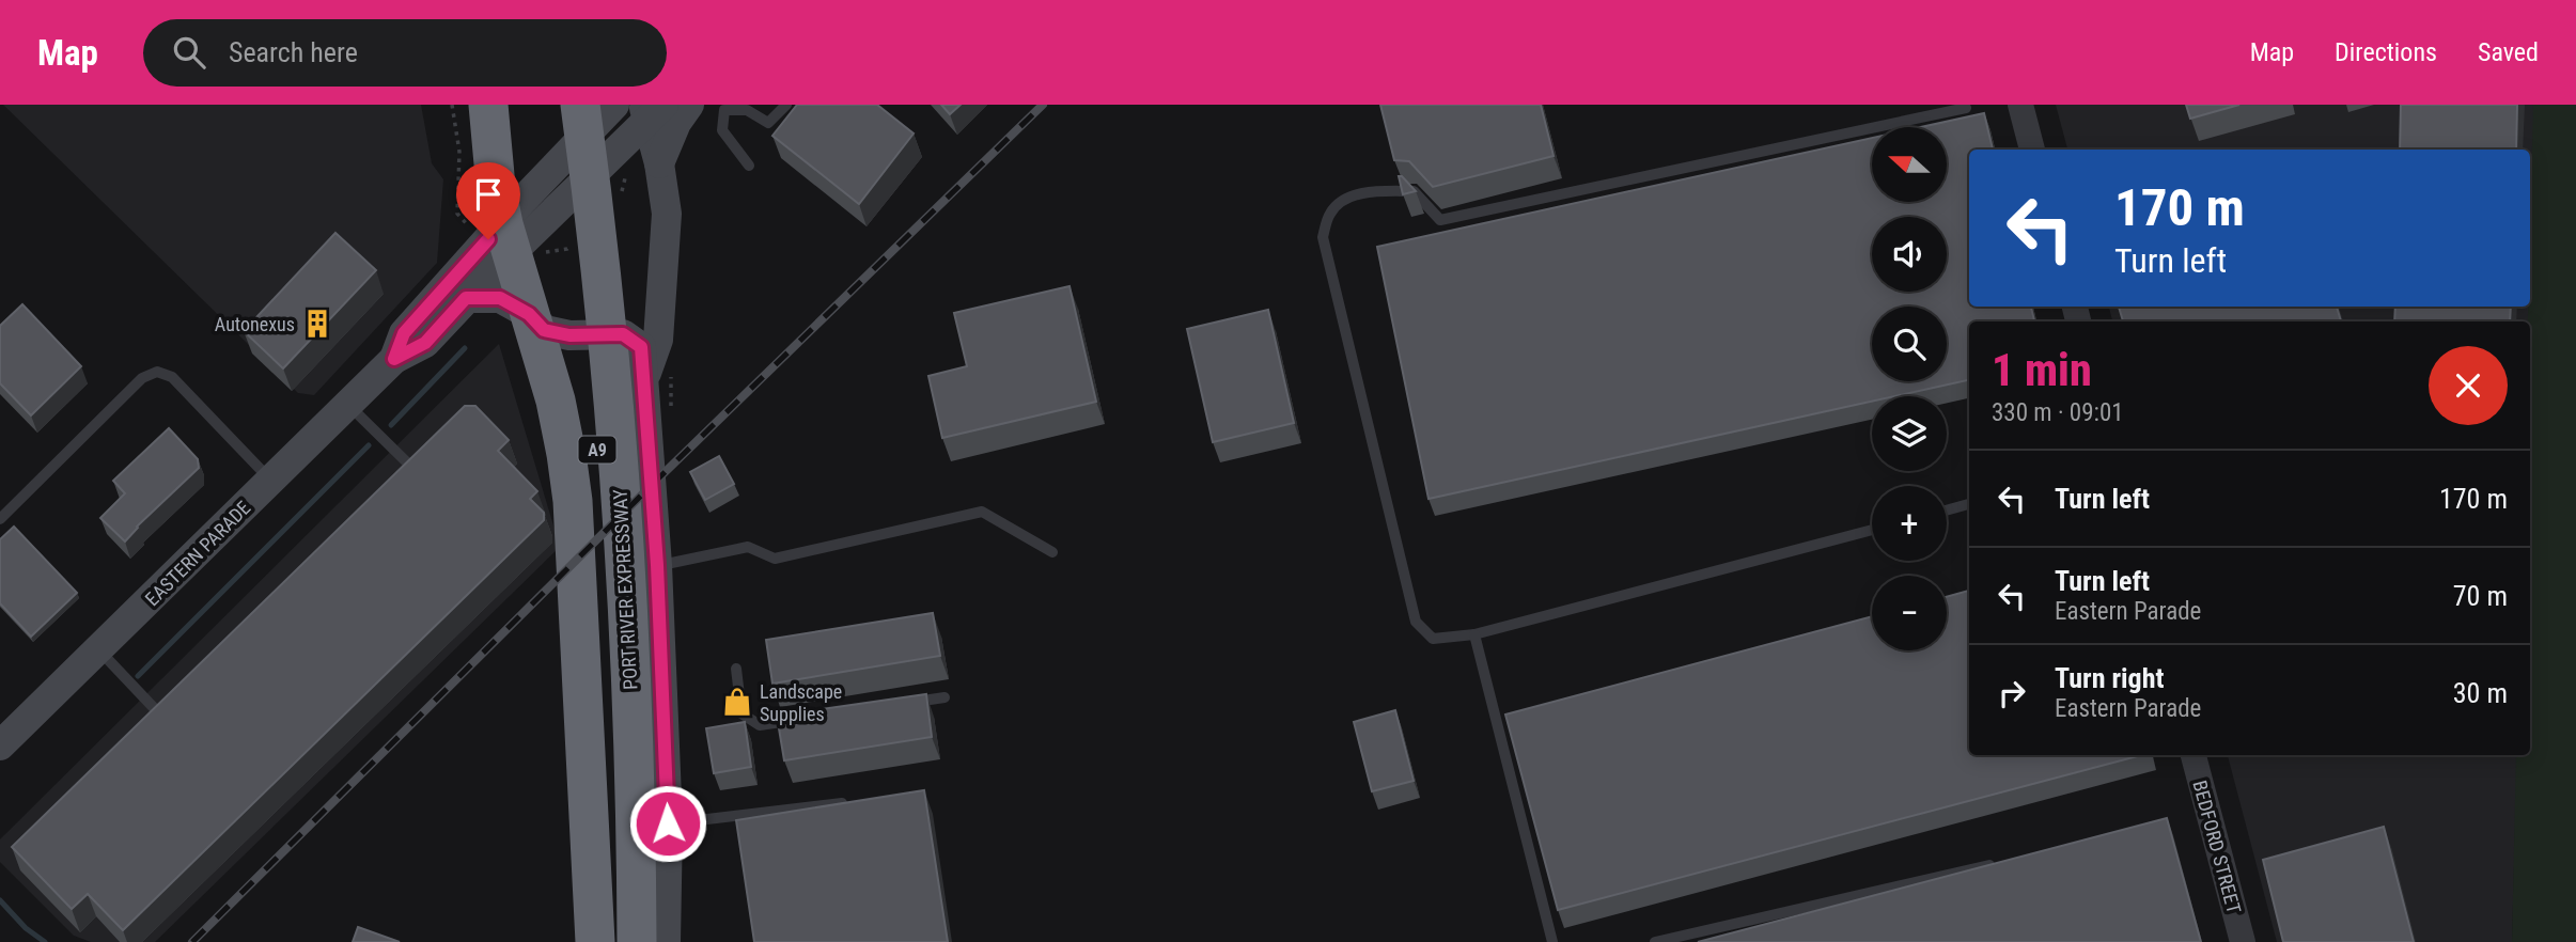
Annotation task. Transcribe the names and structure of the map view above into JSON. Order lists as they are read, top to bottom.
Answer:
{
  "streets": {
    "highway": ["A9", "PORT RIVER EXPRESSWAY"],
    "main road": ["EASTERN PARADE"],
    "street": ["BEDFORD STREET"]
  },
  "places": {
    "building": ["Autonexus"],
    "shop": ["Landscape Supplies"]
  },
  "north": "left",
  "page": {
    "header": "Map",
    "search": "Search here",
    "nav": ["Map", "Directions", "Saved"],
    "map_buttons": ["+", "−"],
    "turn": ["170 m", "Turn left"],
    "heading": ["1 min", "330 m · 09:01"],
    "list": [
      {
        "name": "Turn left",
        "value": "170 m"
      },
      {
        "name": "Turn left",
        "note": "Eastern Parade",
        "value": "70 m"
      },
      {
        "name": "Turn right",
        "note": "Eastern Parade",
        "value": "30 m"
      }
    ]
  }
}
